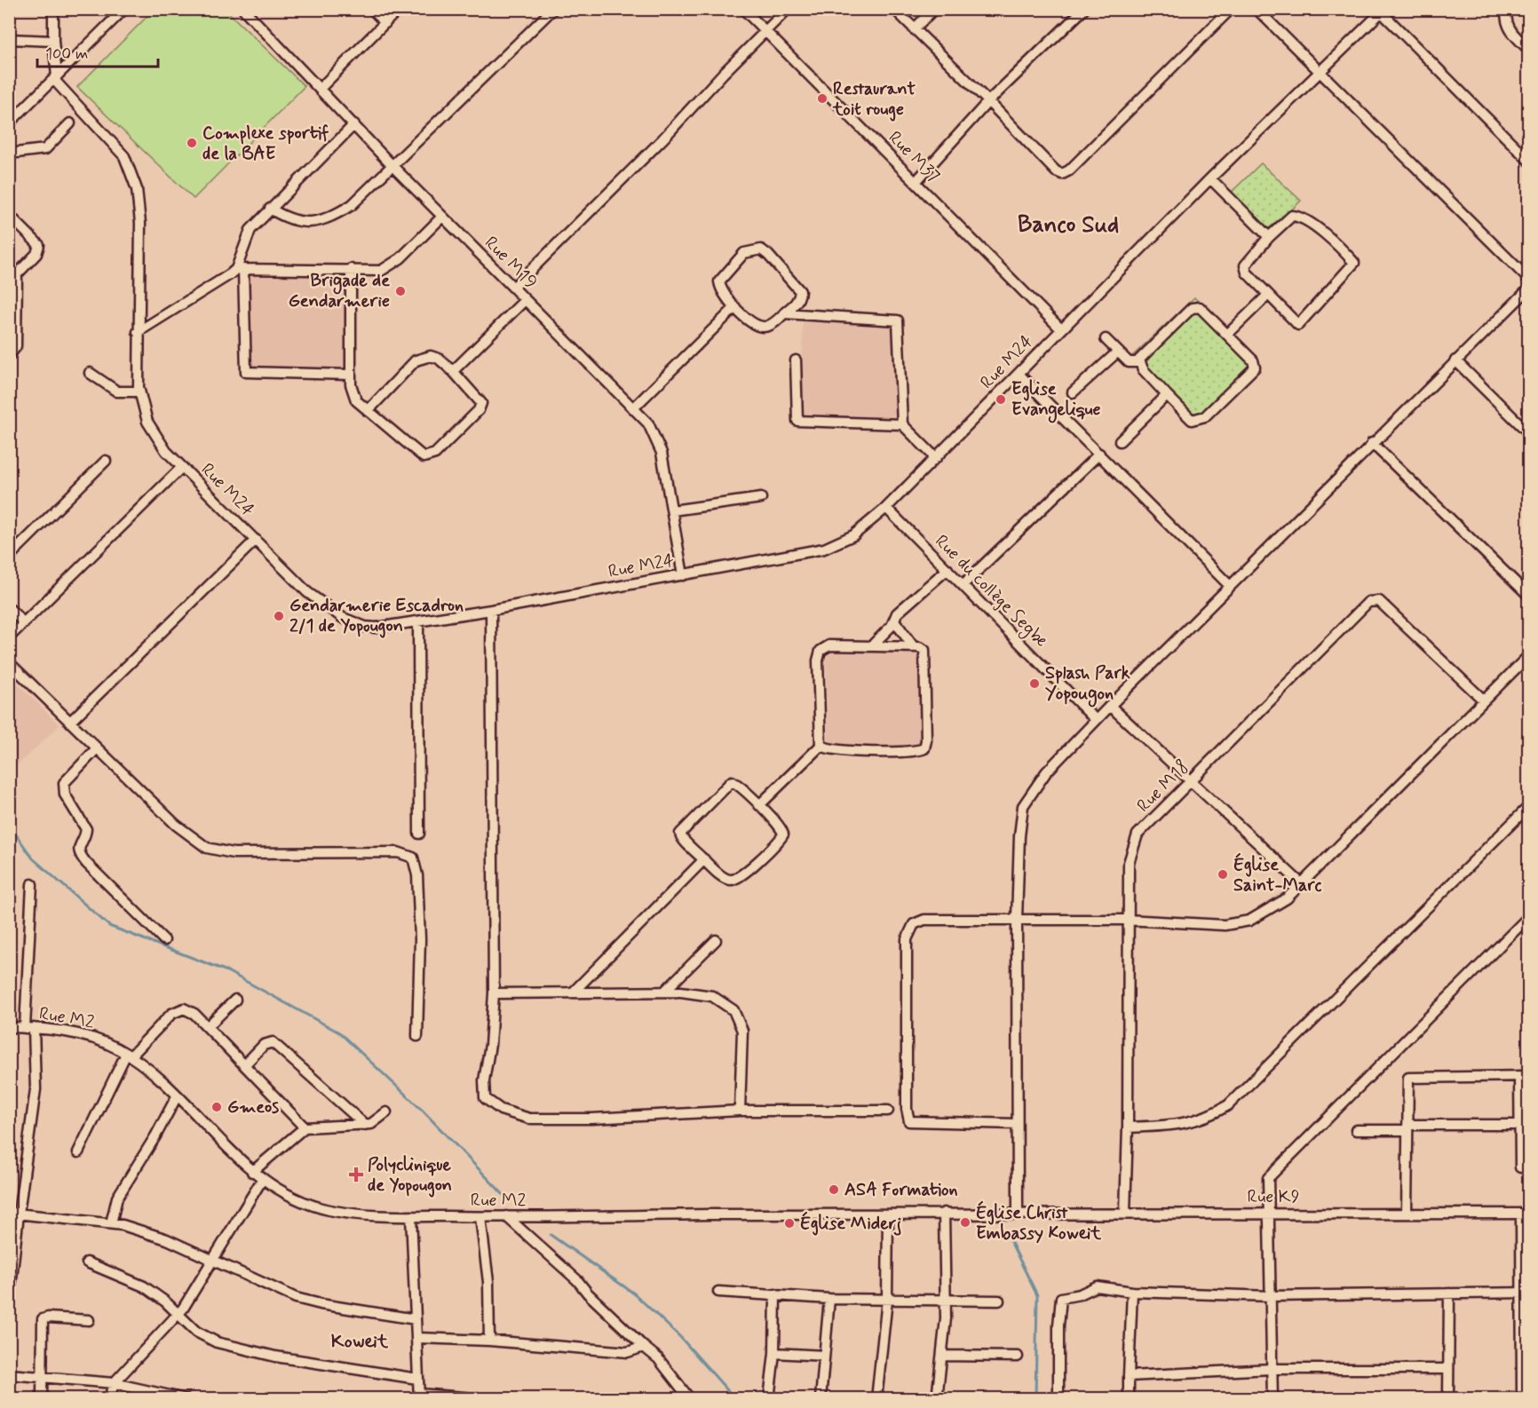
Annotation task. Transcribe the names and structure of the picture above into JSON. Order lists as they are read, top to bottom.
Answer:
{
  "streets": {
    "street": [
      "Rue M37",
      "Rue M19",
      "Rue M24",
      "Rue du collège Segbe",
      "Rue M18",
      "Rue M2",
      "Rue K9"
    ]
  },
  "crossings": [
    ["Rue M37", "Rue M24"],
    ["Rue M19", "Rue M24"],
    ["Rue M24", "Rue du collège Segbe"],
    ["Rue M18", "Rue K9"],
    ["Rue M2", "Rue K9"]
  ],
  "districts": ["Banco Sud", "Koweit"],
  "places": {
    "other": [
      "Restaurant toit rouge",
      "Complexe sportif de la BAE",
      "Brigade de Gendarmerie",
      "Eglise Evangelique",
      "Gendarmerie Escadron 2/1 de Yopougon",
      "Splash Park Yopougon",
      "Église Saint-Marc",
      "Gmeos",
      "ASA Formation",
      "Église Christ Embassy Koweit",
      "Église Miderj"
    ],
    "health": ["Polyclinique de Yopougon"]
  },
  "scale_bar": "100 m"
}
